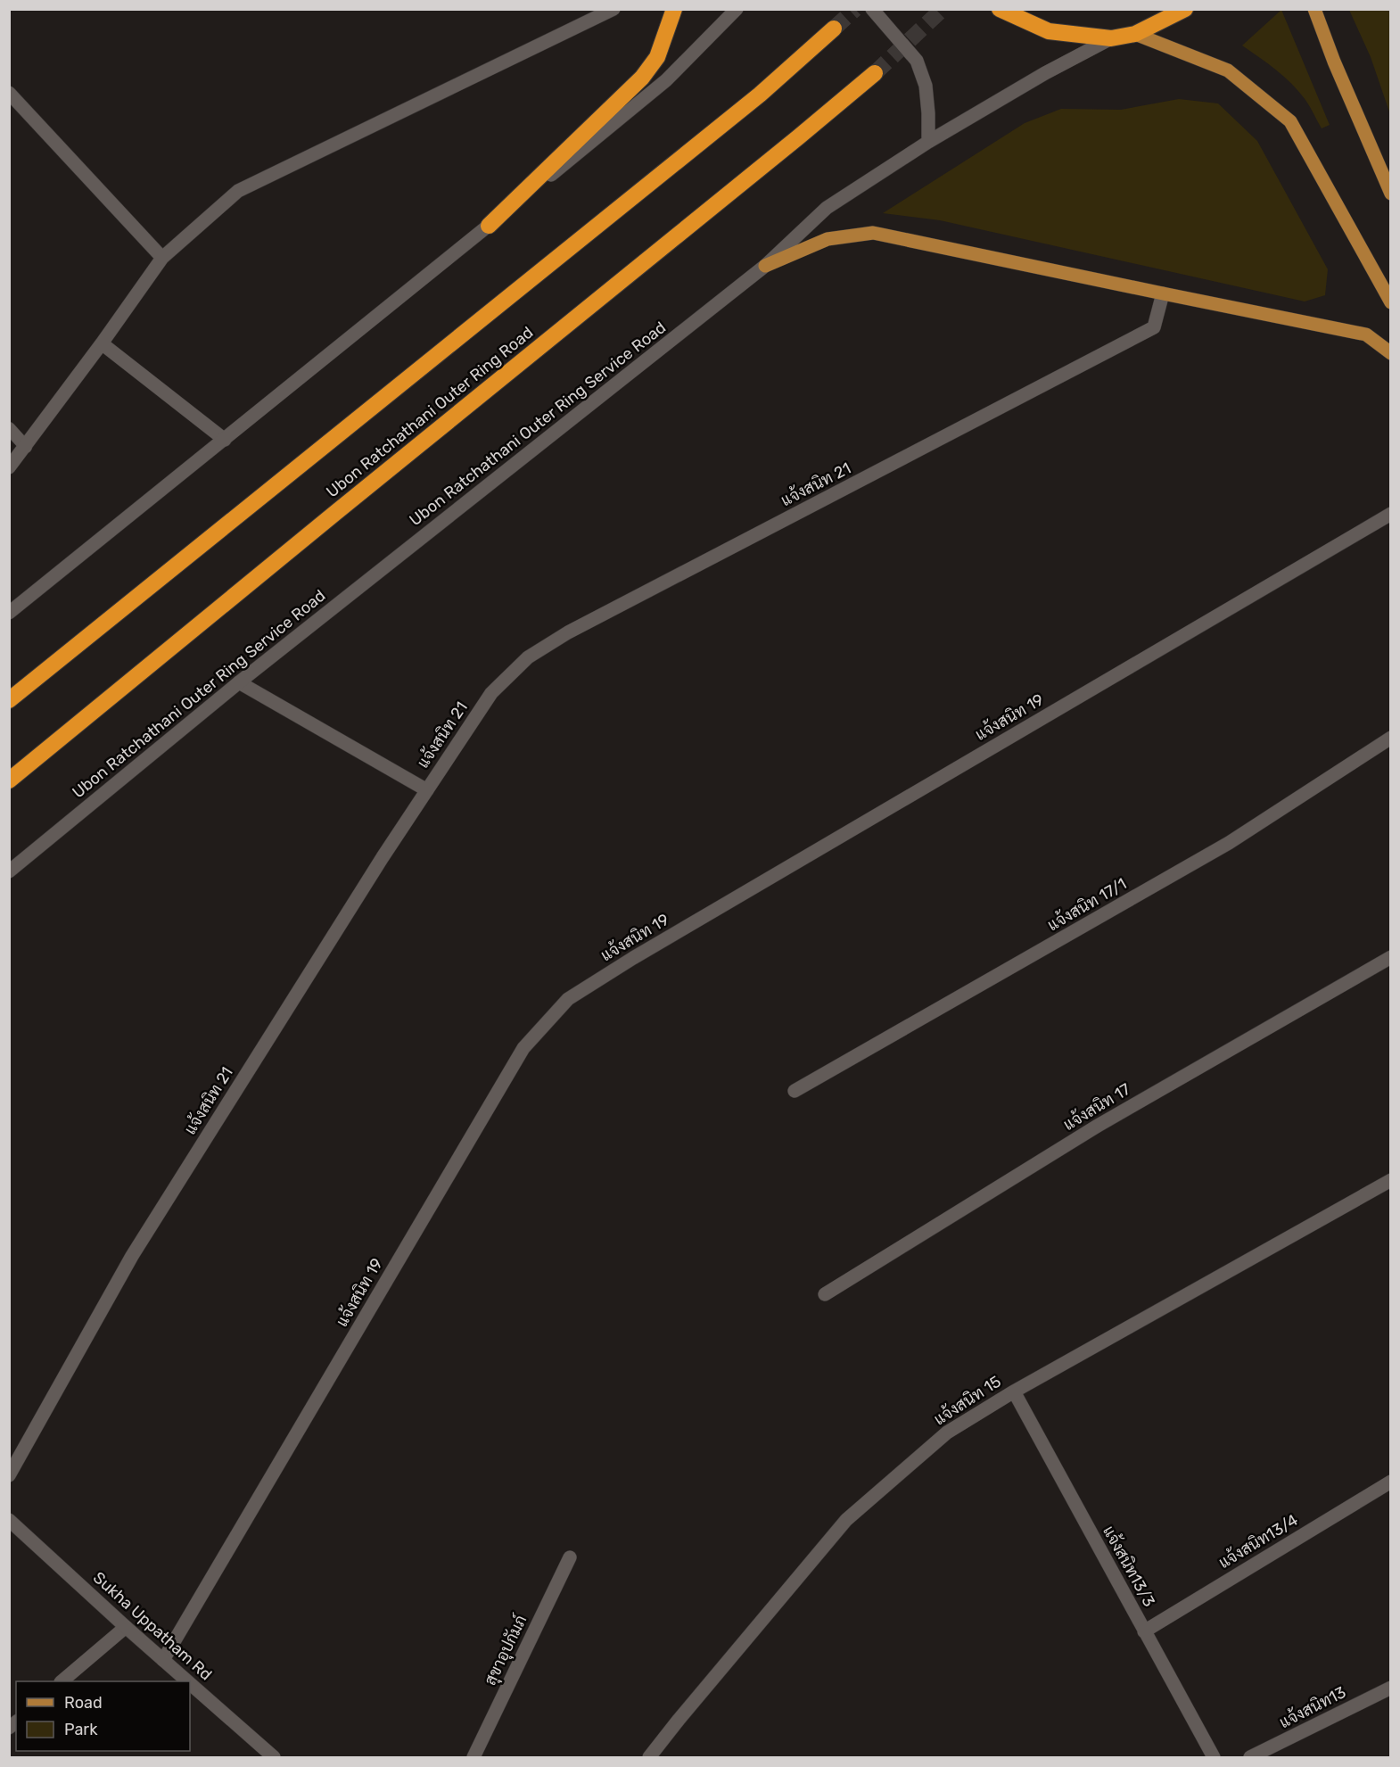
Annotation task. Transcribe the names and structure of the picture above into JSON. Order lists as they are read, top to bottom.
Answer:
{
  "streets": {
    "highway": ["Ubon Ratchathani Outer Ring Road"],
    "street": [
      "Ubon Ratchathani Outer Ring Service Road",
      "แจ้งสนิท 21",
      "แจ้งสนิท 19",
      "แจ้งสนิท 17/1",
      "แจ้งสนิท 17",
      "แจ้งสนิท 15",
      "แจ้งสนิท13/4",
      "แจ้งสนิท13/3",
      "Sukha Uppatham Rd",
      "สุขาอุปกัมภ์",
      "แจ้งสนิท13"
    ]
  },
  "crossings": [
    ["แจ้งสนิท 19", "Sukha Uppatham Rd"],
    ["แจ้งสนิท 15", "แจ้งสนิท13/3"],
    ["แจ้งสนิท13/4", "แจ้งสนิท13/3"]
  ],
  "legend": ["Road", "Park"]
}
